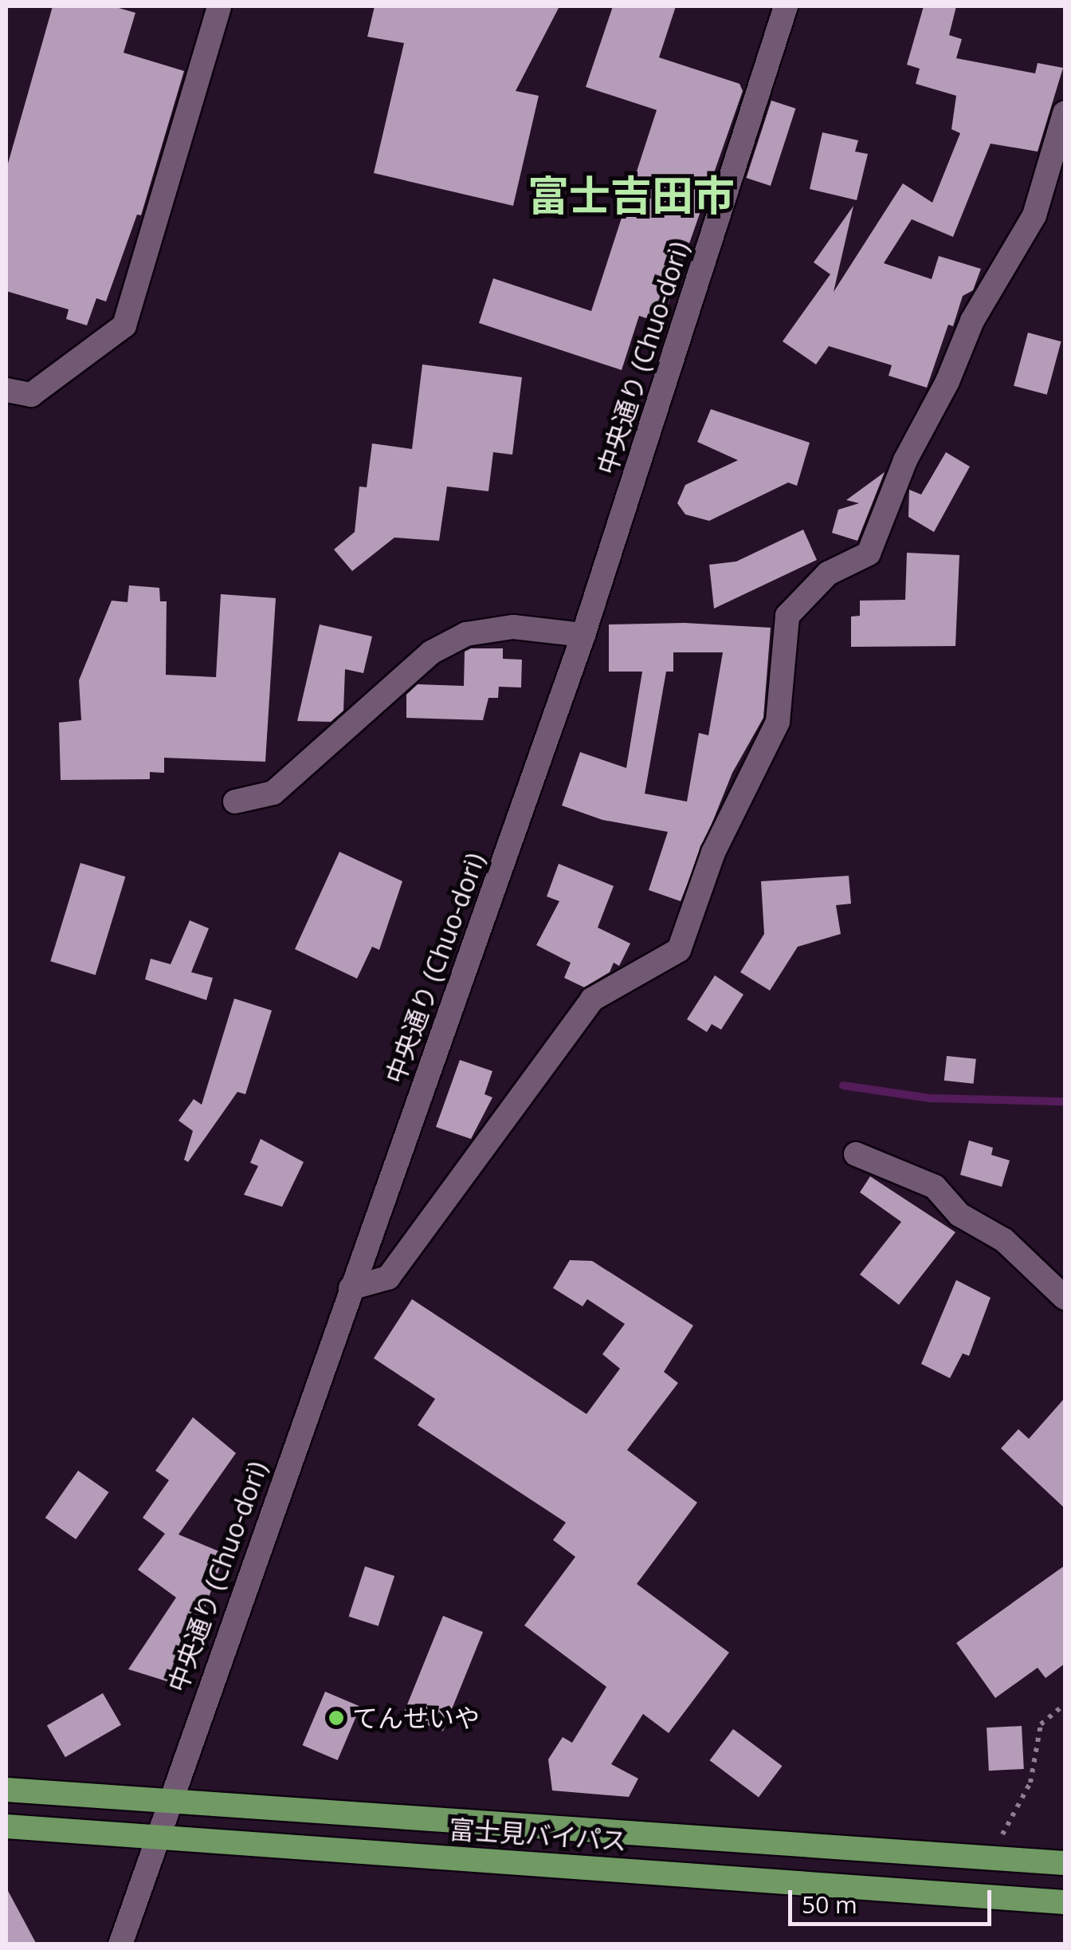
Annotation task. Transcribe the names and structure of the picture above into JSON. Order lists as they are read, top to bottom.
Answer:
{
  "streets": {
    "highway": ["富士見バイパス"],
    "street": ["中央通り (Chuo-dori)"]
  },
  "crossings": [
    ["中央通り (Chuo-dori)", "富士見バイパス"]
  ],
  "districts": ["富士吉田市"],
  "places": ["てんせいや"],
  "scale_bar": "50 m"
}
